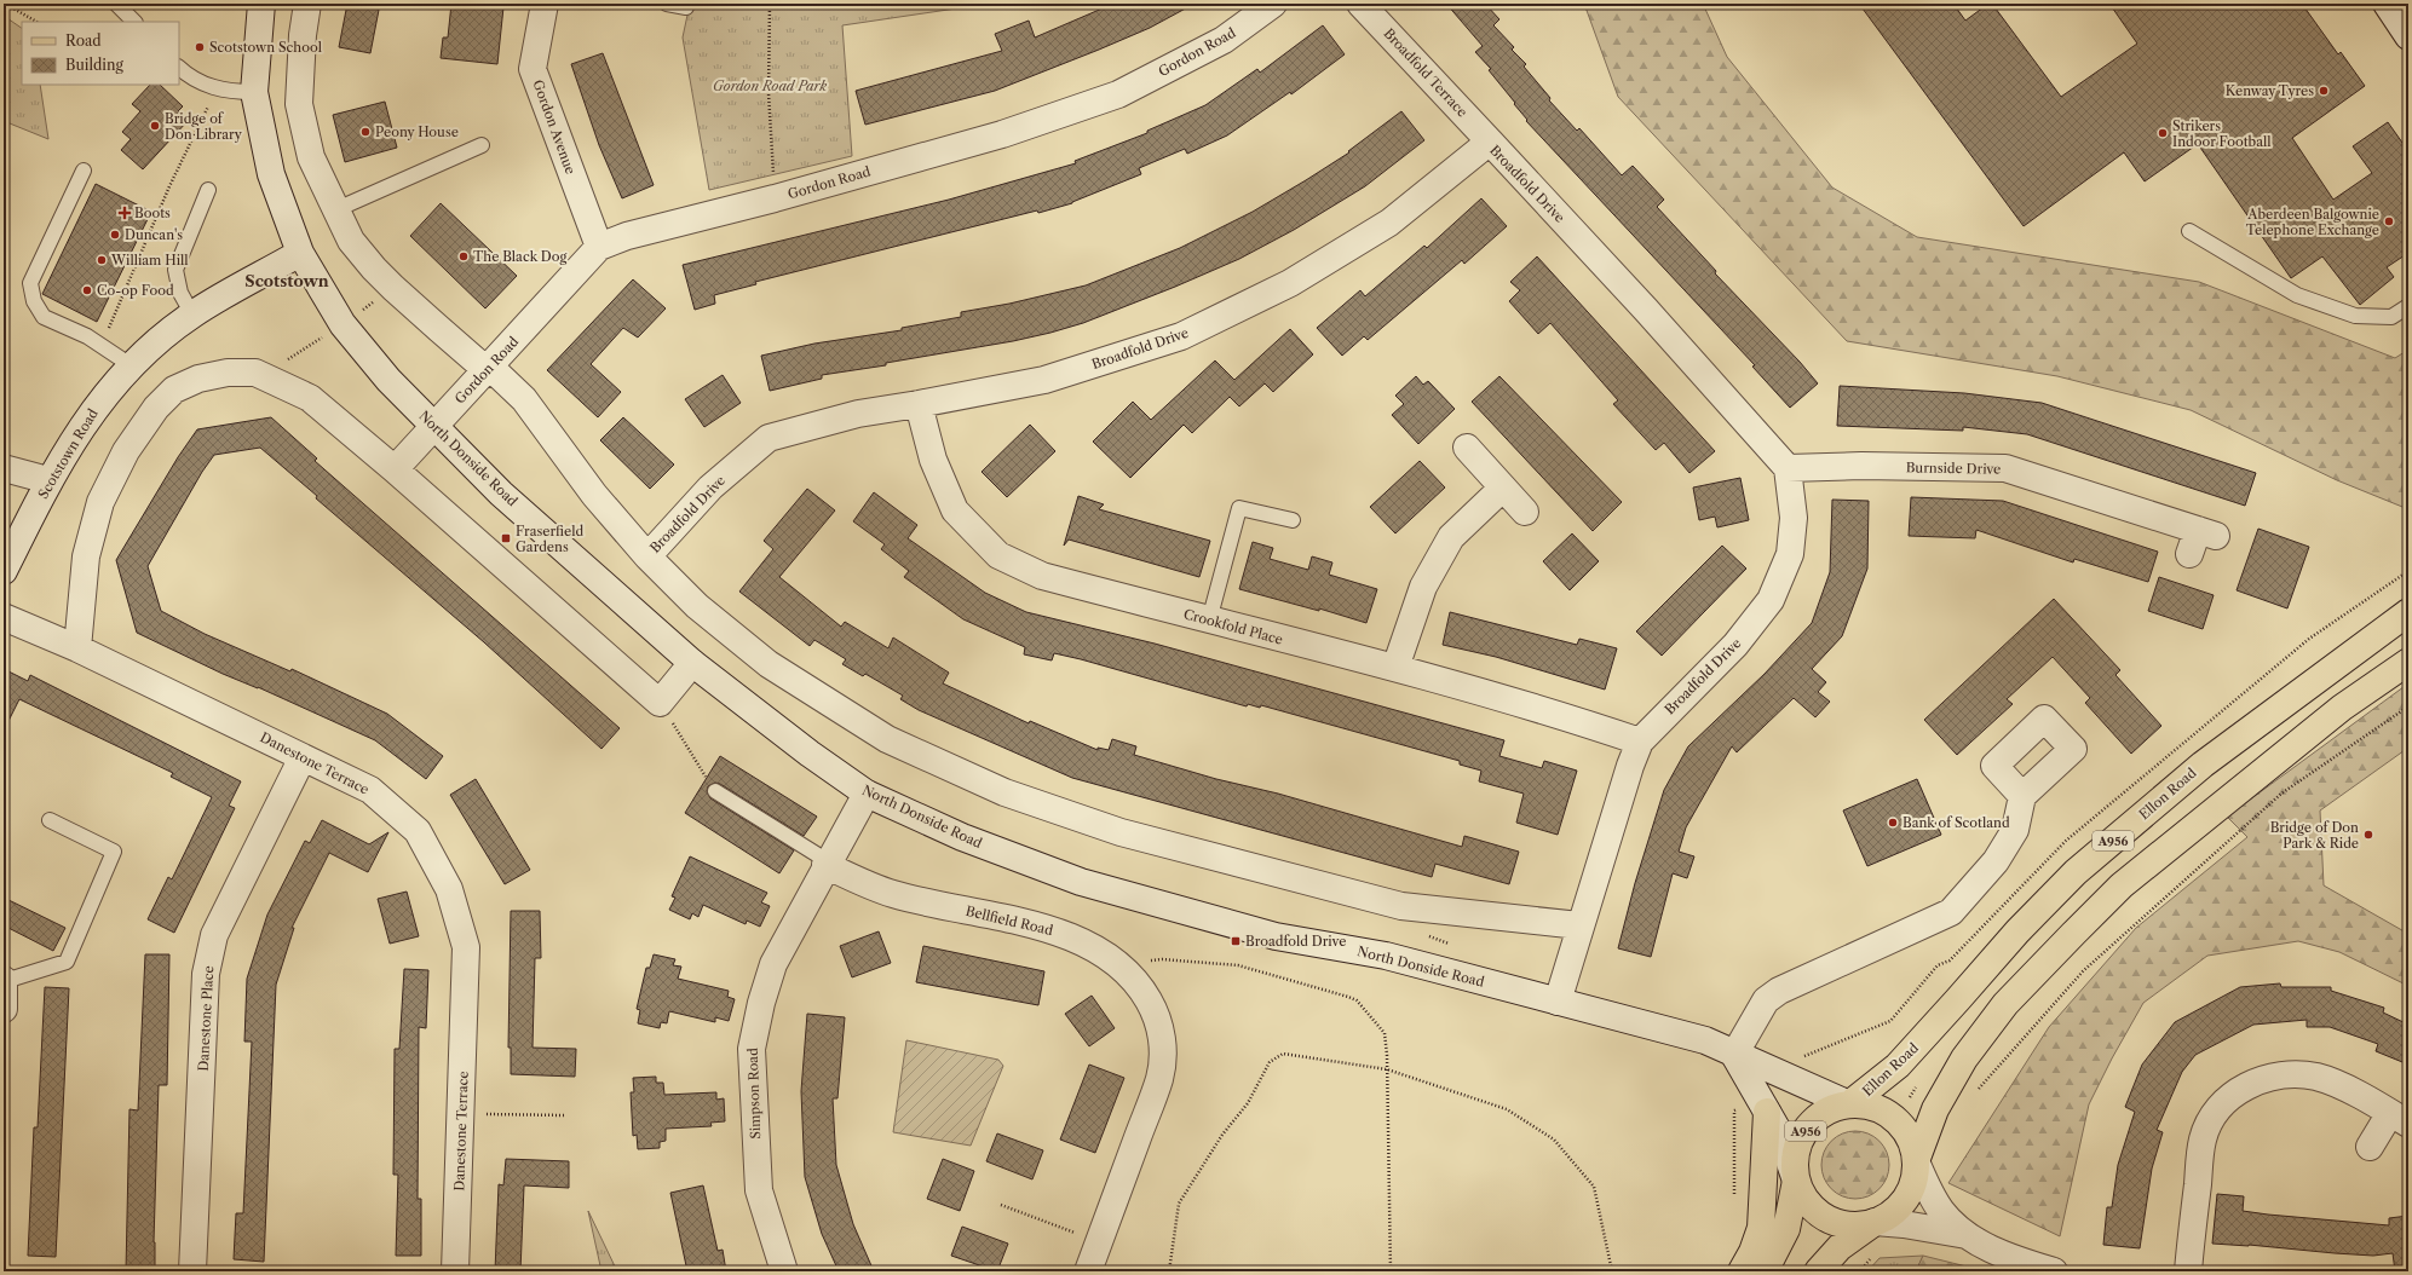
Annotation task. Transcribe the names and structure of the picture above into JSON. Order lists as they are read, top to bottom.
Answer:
{
  "streets": {
    "main road": ["Ellon Road", "A956"],
    "street": [
      "Gordon Road",
      "Broadfold Terrace",
      "Gordon Avenue",
      "Broadfold Drive",
      "Scotstown Road",
      "North Donside Road",
      "Burnside Drive",
      "Crookfold Place",
      "Danestone Terrace",
      "Bellfield Road",
      "Danestone Place",
      "Simpson Road"
    ]
  },
  "crossings": [
    ["Gordon Road", "Gordon Avenue"],
    ["Gordon Road", "North Donside Road"],
    ["Broadfold Terrace", "Broadfold Drive"],
    ["Broadfold Drive", "North Donside Road"],
    ["Broadfold Drive", "Burnside Drive"],
    ["Broadfold Drive", "Crookfold Place"],
    ["Scotstown Road", "North Donside Road"],
    ["North Donside Road", "Ellon Road"],
    ["North Donside Road", "A956"],
    ["North Donside Road", "Simpson Road"],
    ["Danestone Terrace", "Danestone Place"],
    ["Ellon Road", "A956"],
    ["Bellfield Road", "Simpson Road"]
  ],
  "districts": ["Scotstown"],
  "parks": ["Gordon Road Park"],
  "places": {
    "other": [
      "Scotstown School",
      "Kenway Tyres",
      "Bridge of Don Library",
      "Peony House",
      "Strikers Indoor Football",
      "Aberdeen Balgownie Telephone Exchange",
      "Duncan's",
      "The Black Dog",
      "William Hill",
      "Co-op Food",
      "Bank of Scotland",
      "Bridge of Don Park & Ride"
    ],
    "health": ["Boots"],
    "transit": ["Fraserfield Gardens", "Broadfold Drive"]
  },
  "legend": ["Road", "Building"]
}
